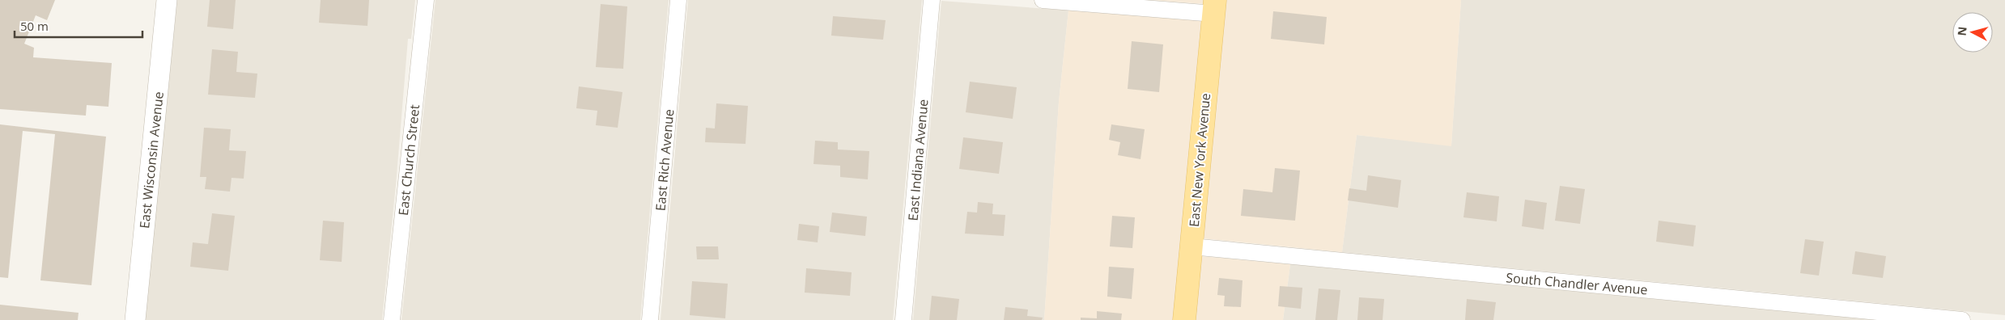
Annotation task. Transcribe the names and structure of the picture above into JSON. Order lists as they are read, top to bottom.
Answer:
{
  "streets": {
    "main road": ["East New York Avenue"],
    "street": [
      "East Wisconsin Avenue",
      "East Church Street",
      "East Rich Avenue",
      "East Indiana Avenue",
      "South Chandler Avenue"
    ]
  },
  "crossings": [
    ["East New York Avenue", "South Chandler Avenue"]
  ],
  "scale_bar": "50 m",
  "north": "left"
}
